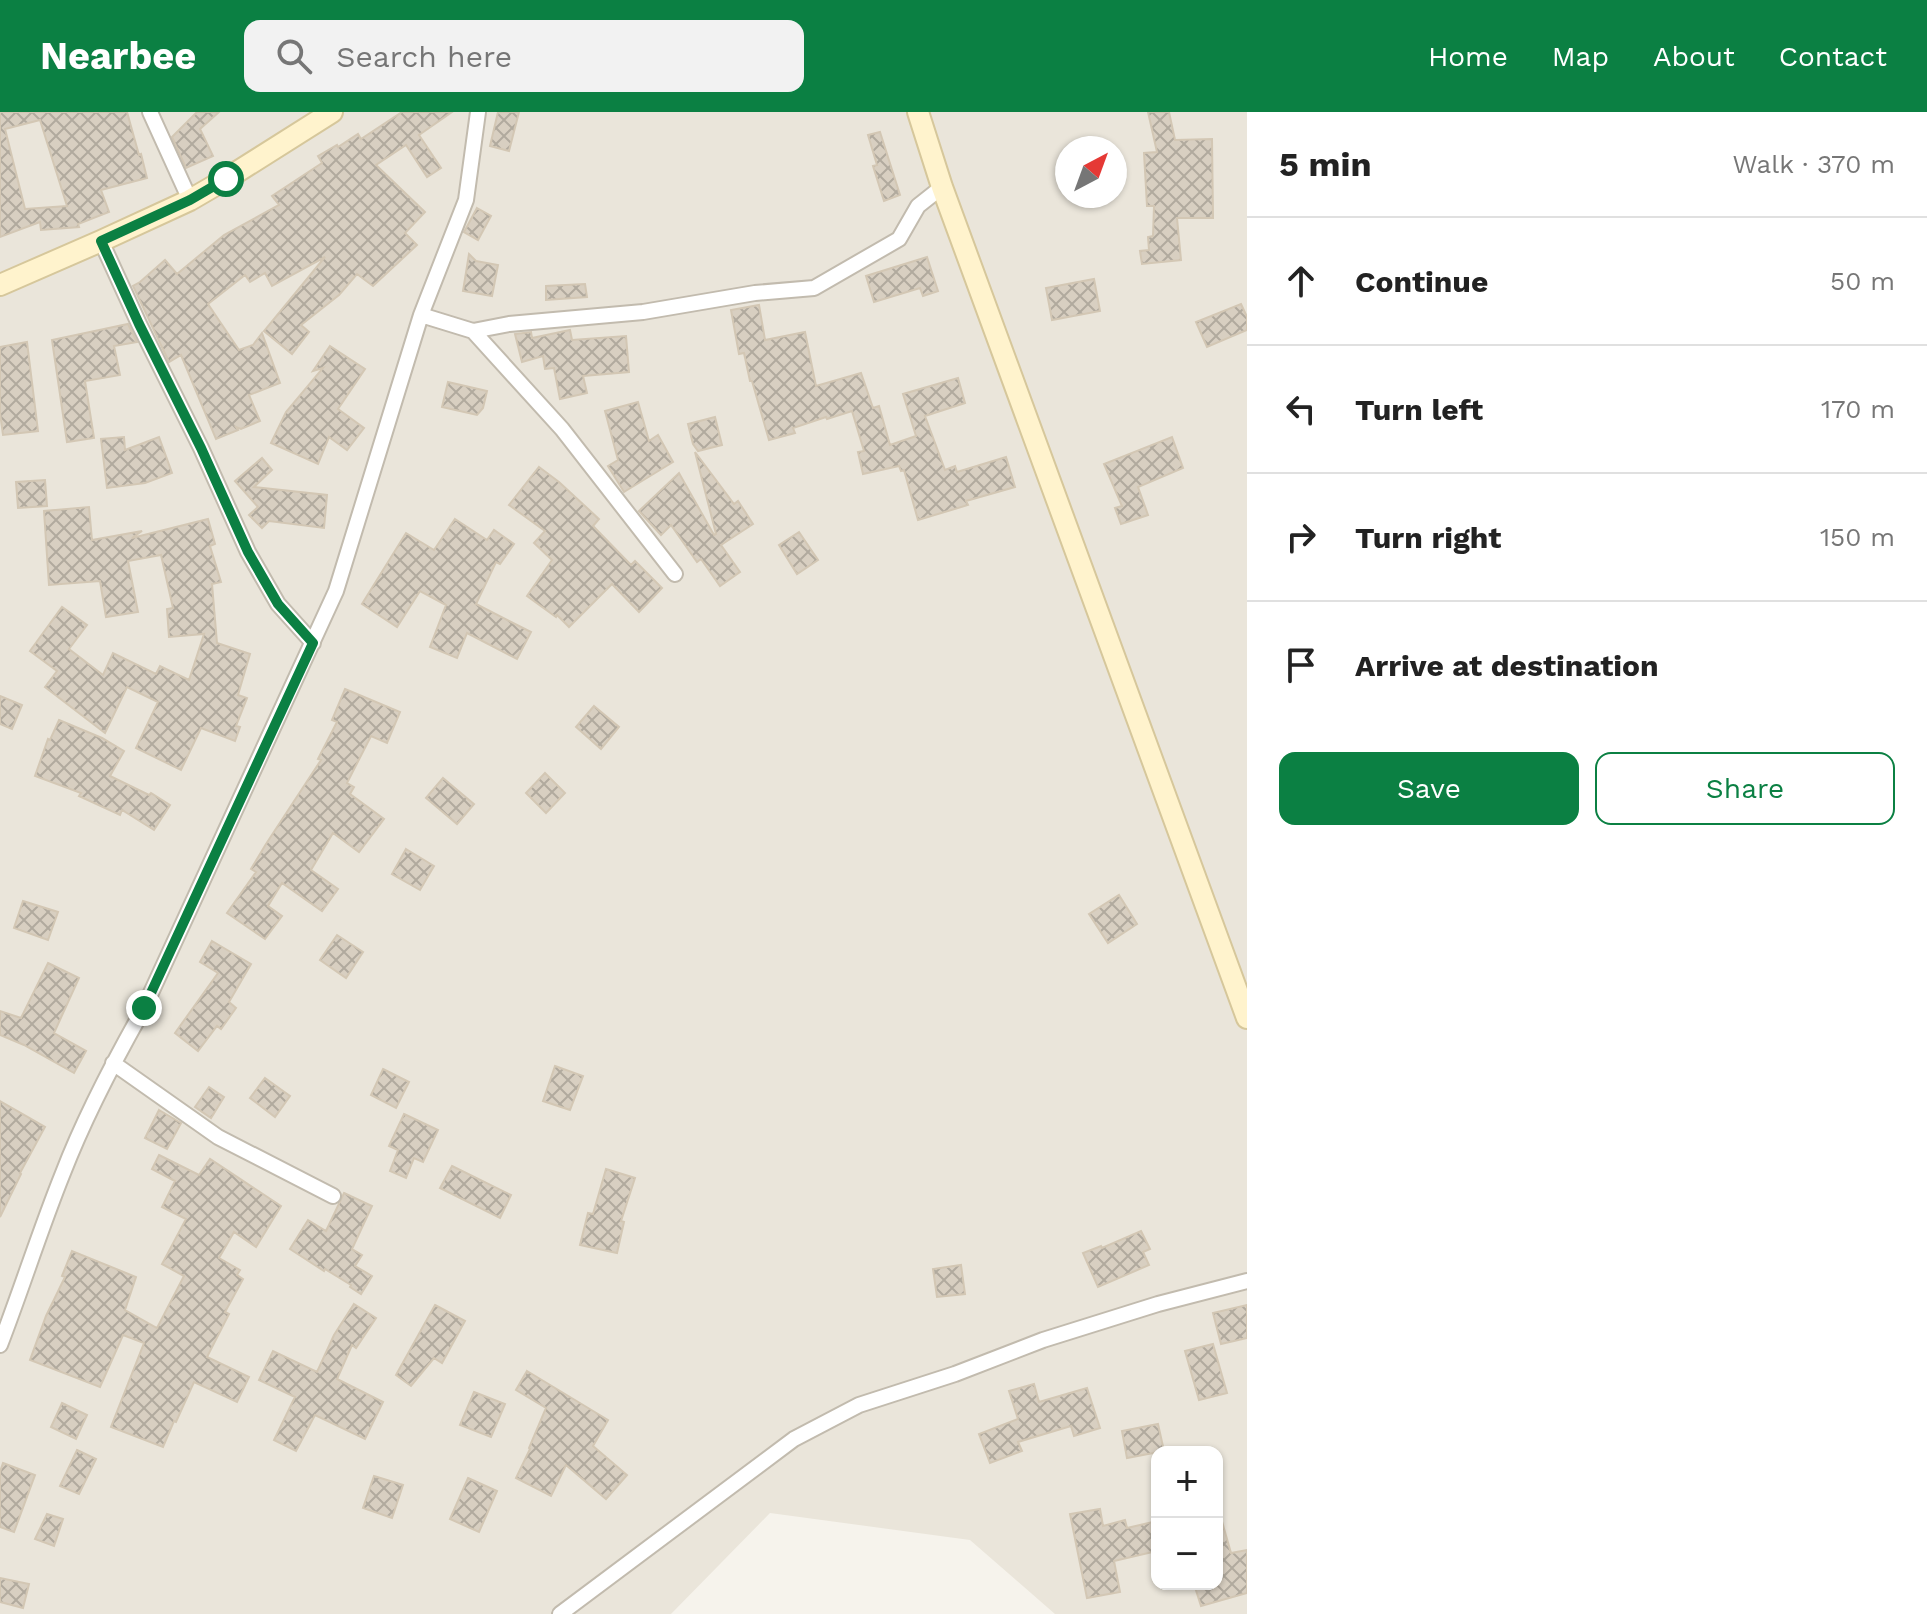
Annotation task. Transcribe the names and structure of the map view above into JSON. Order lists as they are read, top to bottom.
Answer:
{
  "north": "top right",
  "page": {
    "header": "Nearbee",
    "search": "Search here",
    "nav": [
      "Home",
      "Map",
      "About",
      "Contact"
    ],
    "heading": ["5 min", "Walk · 370 m"],
    "list": [
      ["Continue", "50 m"],
      ["Turn left", "170 m"],
      ["Turn right", "150 m"],
      "Arrive at destination"
    ],
    "buttons": ["Save", "Share"],
    "map_buttons": ["+", "−"]
  }
}
